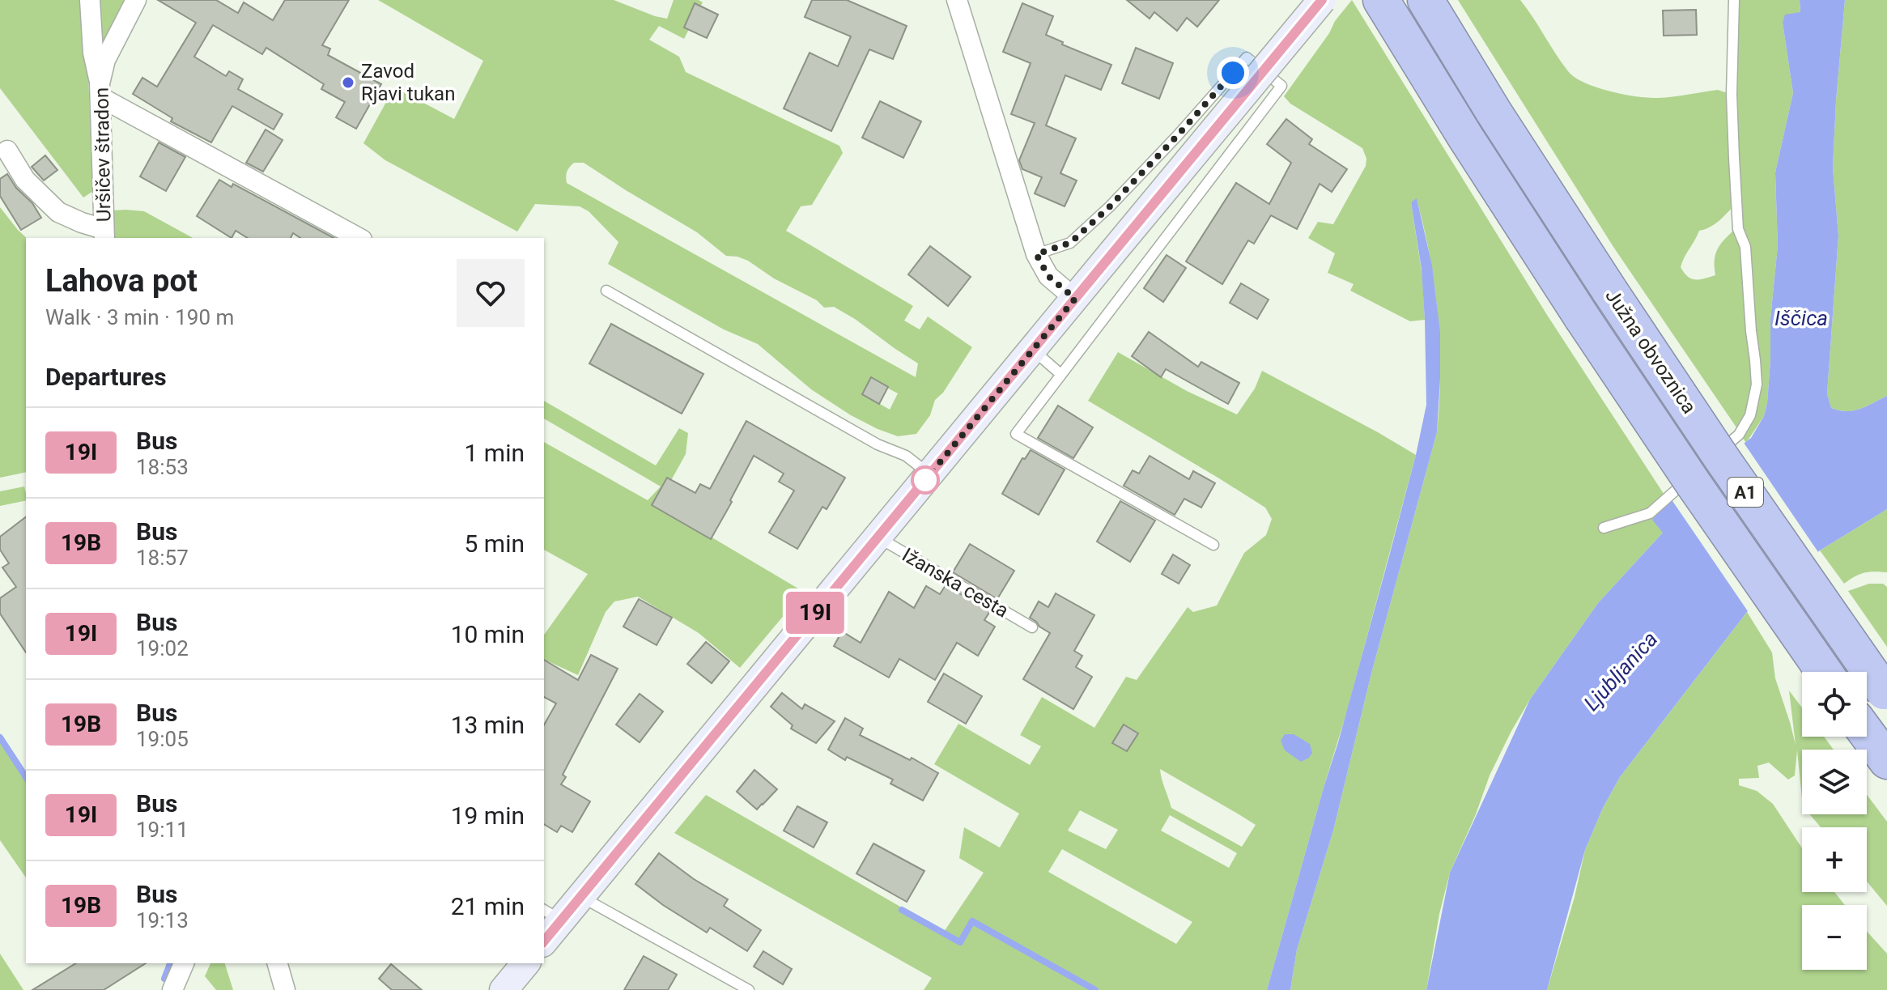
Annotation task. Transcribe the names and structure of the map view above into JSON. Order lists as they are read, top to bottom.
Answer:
{
  "streets": {
    "highway": ["Južna obvoznica", "A1"],
    "main road": ["Ižanska cesta"],
    "street": ["Uršičev štradon"]
  },
  "water": ["Iščica", "Ljubljanica"],
  "places": ["Zavod Rjavi tukan"],
  "lines": ["bus line 19I"],
  "page": {
    "on_map": "19I",
    "heading": [
      ["Lahova pot", "Walk · 3 min · 190 m"],
      "Departures"
    ],
    "list": [
      {
        "mark": "19I",
        "name": "Bus",
        "note": "18:53",
        "value": "1 min"
      },
      {
        "mark": "19B",
        "name": "Bus",
        "note": "18:57",
        "value": "5 min"
      },
      {
        "mark": "19I",
        "name": "Bus",
        "note": "19:02",
        "value": "10 min"
      },
      {
        "mark": "19B",
        "name": "Bus",
        "note": "19:05",
        "value": "13 min"
      },
      {
        "mark": "19I",
        "name": "Bus",
        "note": "19:11",
        "value": "19 min"
      },
      {
        "mark": "19B",
        "name": "Bus",
        "note": "19:13",
        "value": "21 min"
      }
    ],
    "map_buttons": ["+", "−"]
  }
}
